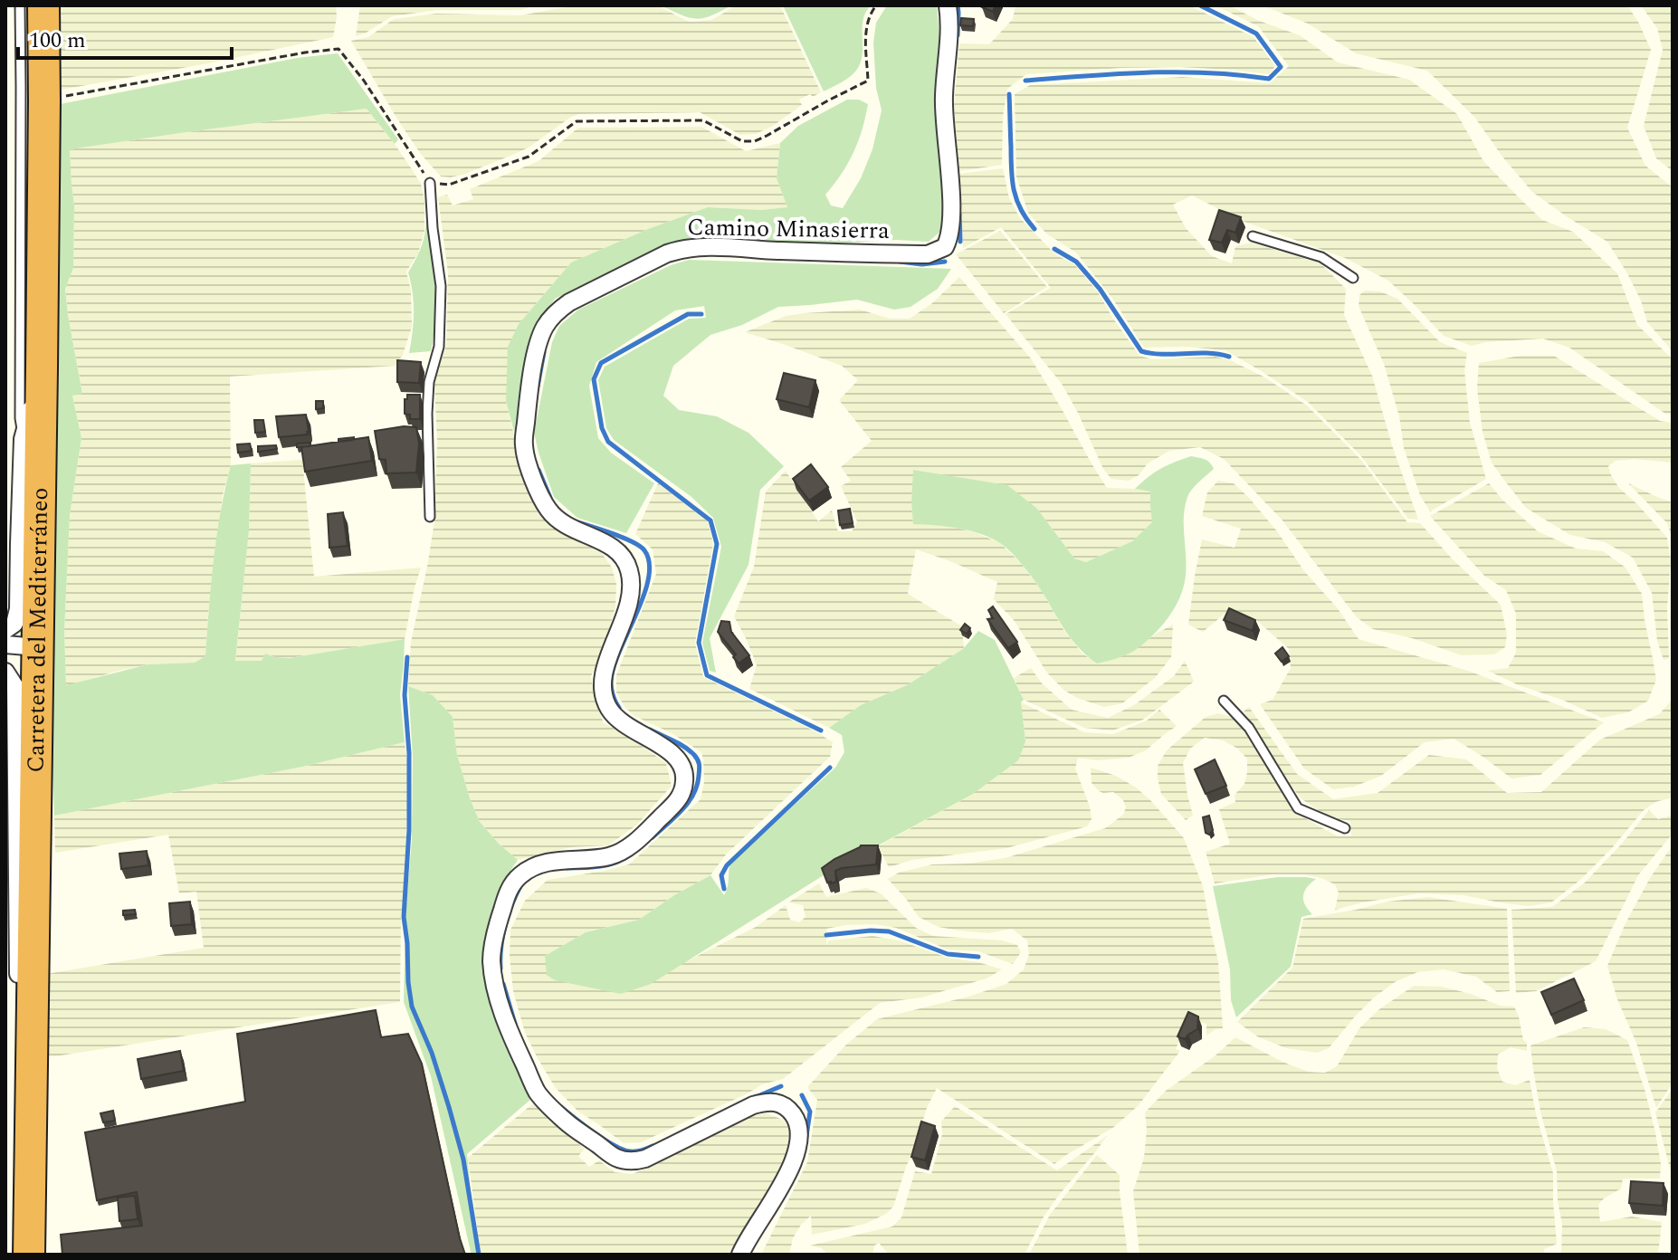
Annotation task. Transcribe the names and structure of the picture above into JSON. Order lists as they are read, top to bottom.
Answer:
{
  "streets": {
    "highway": ["Carretera del Mediterráneo"],
    "street": ["Camino Minasierra"]
  },
  "scale_bar": "100 m"
}
